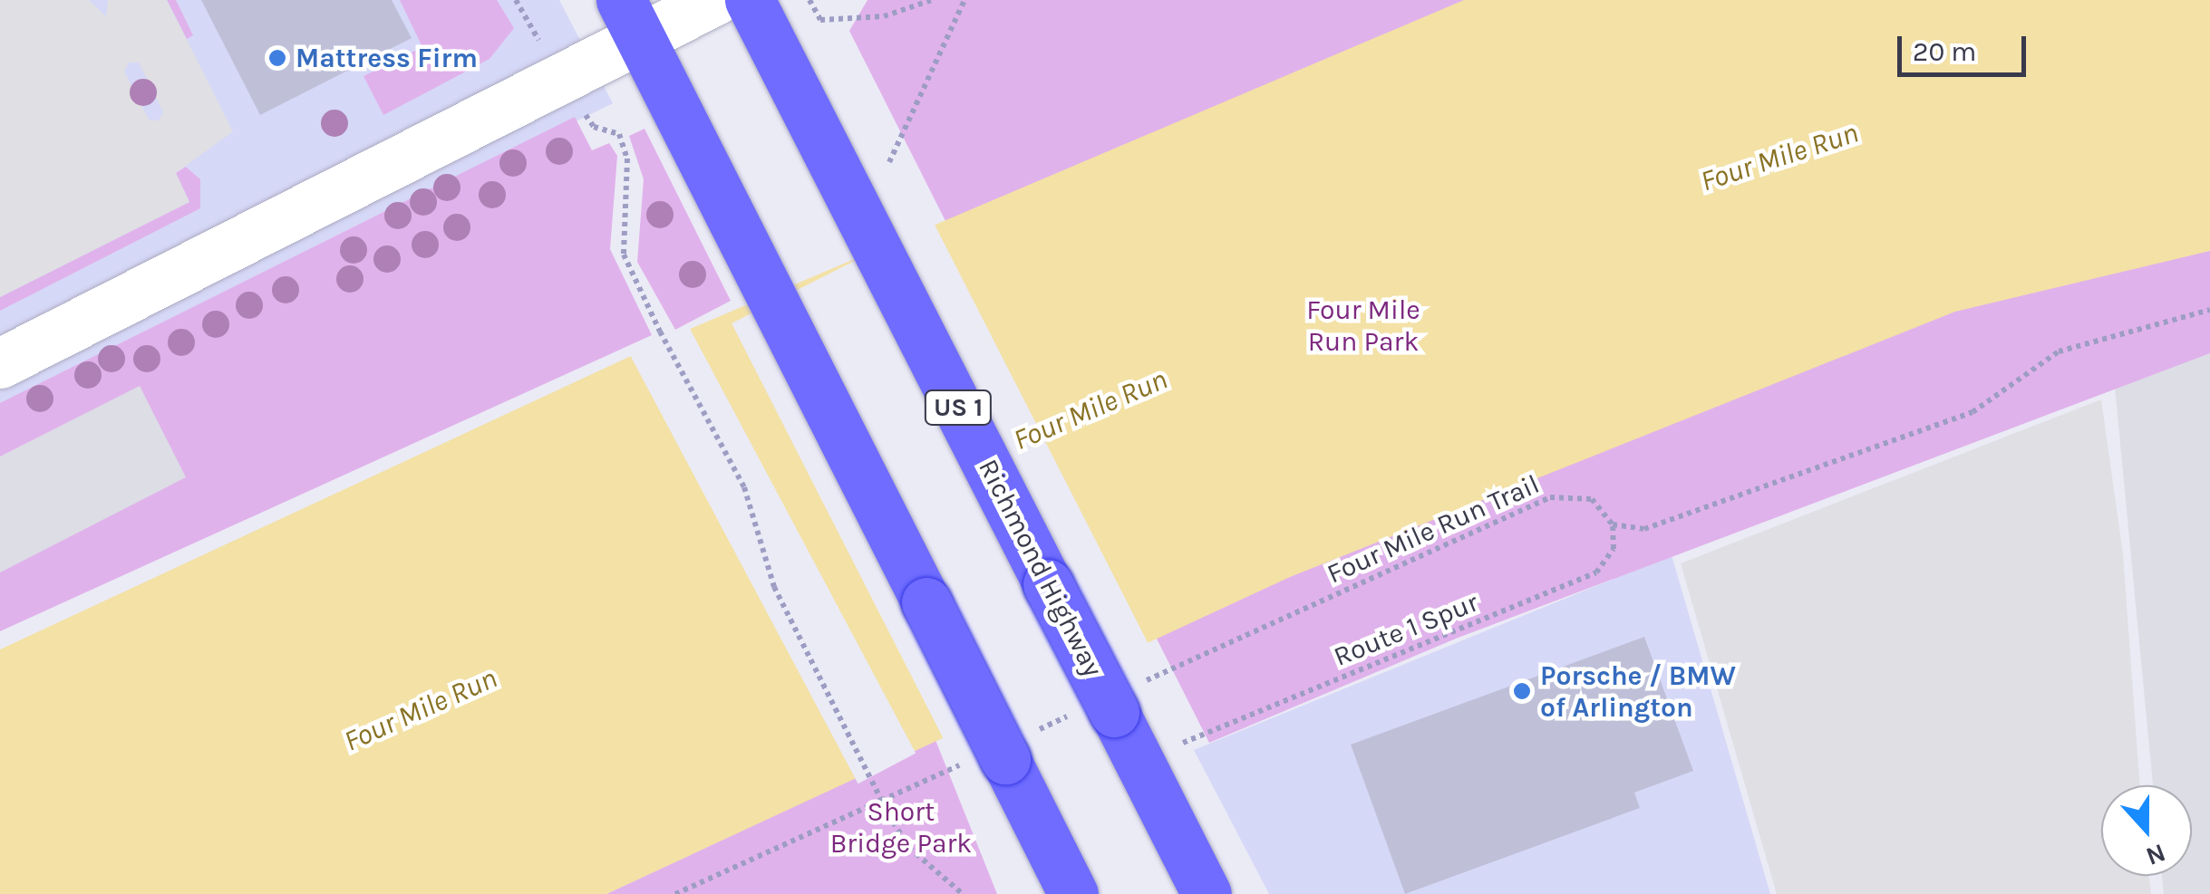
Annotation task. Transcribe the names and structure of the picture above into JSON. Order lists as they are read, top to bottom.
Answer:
{
  "streets": {
    "highway": ["US 1", "Richmond Highway"],
    "path": ["Four Mile Run Trail", "Route 1 Spur"]
  },
  "crossings": [
    ["Four Mile Run Trail", "Richmond Highway"],
    ["Four Mile Run Trail", "Route 1 Spur"]
  ],
  "water": ["Four Mile Run"],
  "parks": ["Four Mile Run Park", "Short Bridge Park"],
  "places": ["Mattress Firm", "Porsche / BMW of Arlington"],
  "scale_bar": "20 m",
  "north": "bottom"
}
